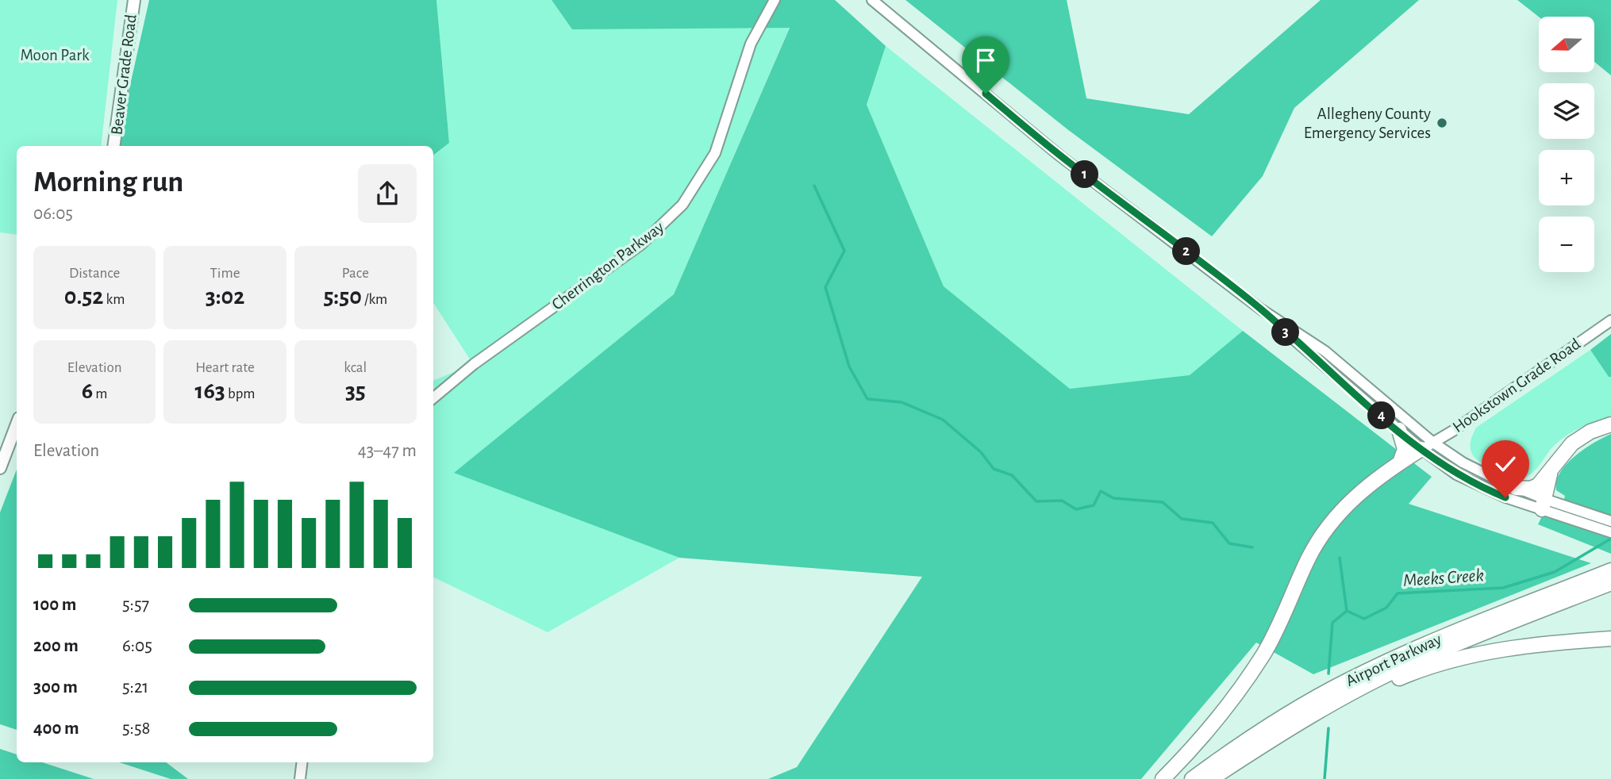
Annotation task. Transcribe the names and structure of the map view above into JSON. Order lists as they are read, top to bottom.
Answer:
{
  "streets": {
    "highway": ["Airport Parkway"],
    "main road": ["Beaver Grade Road"],
    "street": ["Cherrington Parkway", "Hookstown Grade Road"]
  },
  "water": ["Meeks Creek"],
  "parks": ["Moon Park"],
  "places": ["Allegheny County Emergency Services"],
  "north": "left",
  "page": {
    "map_buttons": ["+", "−"],
    "heading": ["Morning run", "06:05"],
    "pins": [
      "1",
      "2",
      "3",
      "4"
    ],
    "stats": [
      ["Distance", "0.52 km"],
      ["Time", "3:02"],
      ["Pace", "5:50 /km"],
      ["Elevation", "6 m"],
      ["Heart rate", "163 bpm"],
      ["kcal", "35"]
    ],
    "chart": ["Elevation", "43–47 m"],
    "list": [
      {
        "name": "100 m",
        "note": "5:57"
      },
      {
        "name": "200 m",
        "note": "6:05"
      },
      {
        "name": "300 m",
        "note": "5:21"
      },
      {
        "name": "400 m",
        "note": "5:58"
      }
    ]
  }
}
